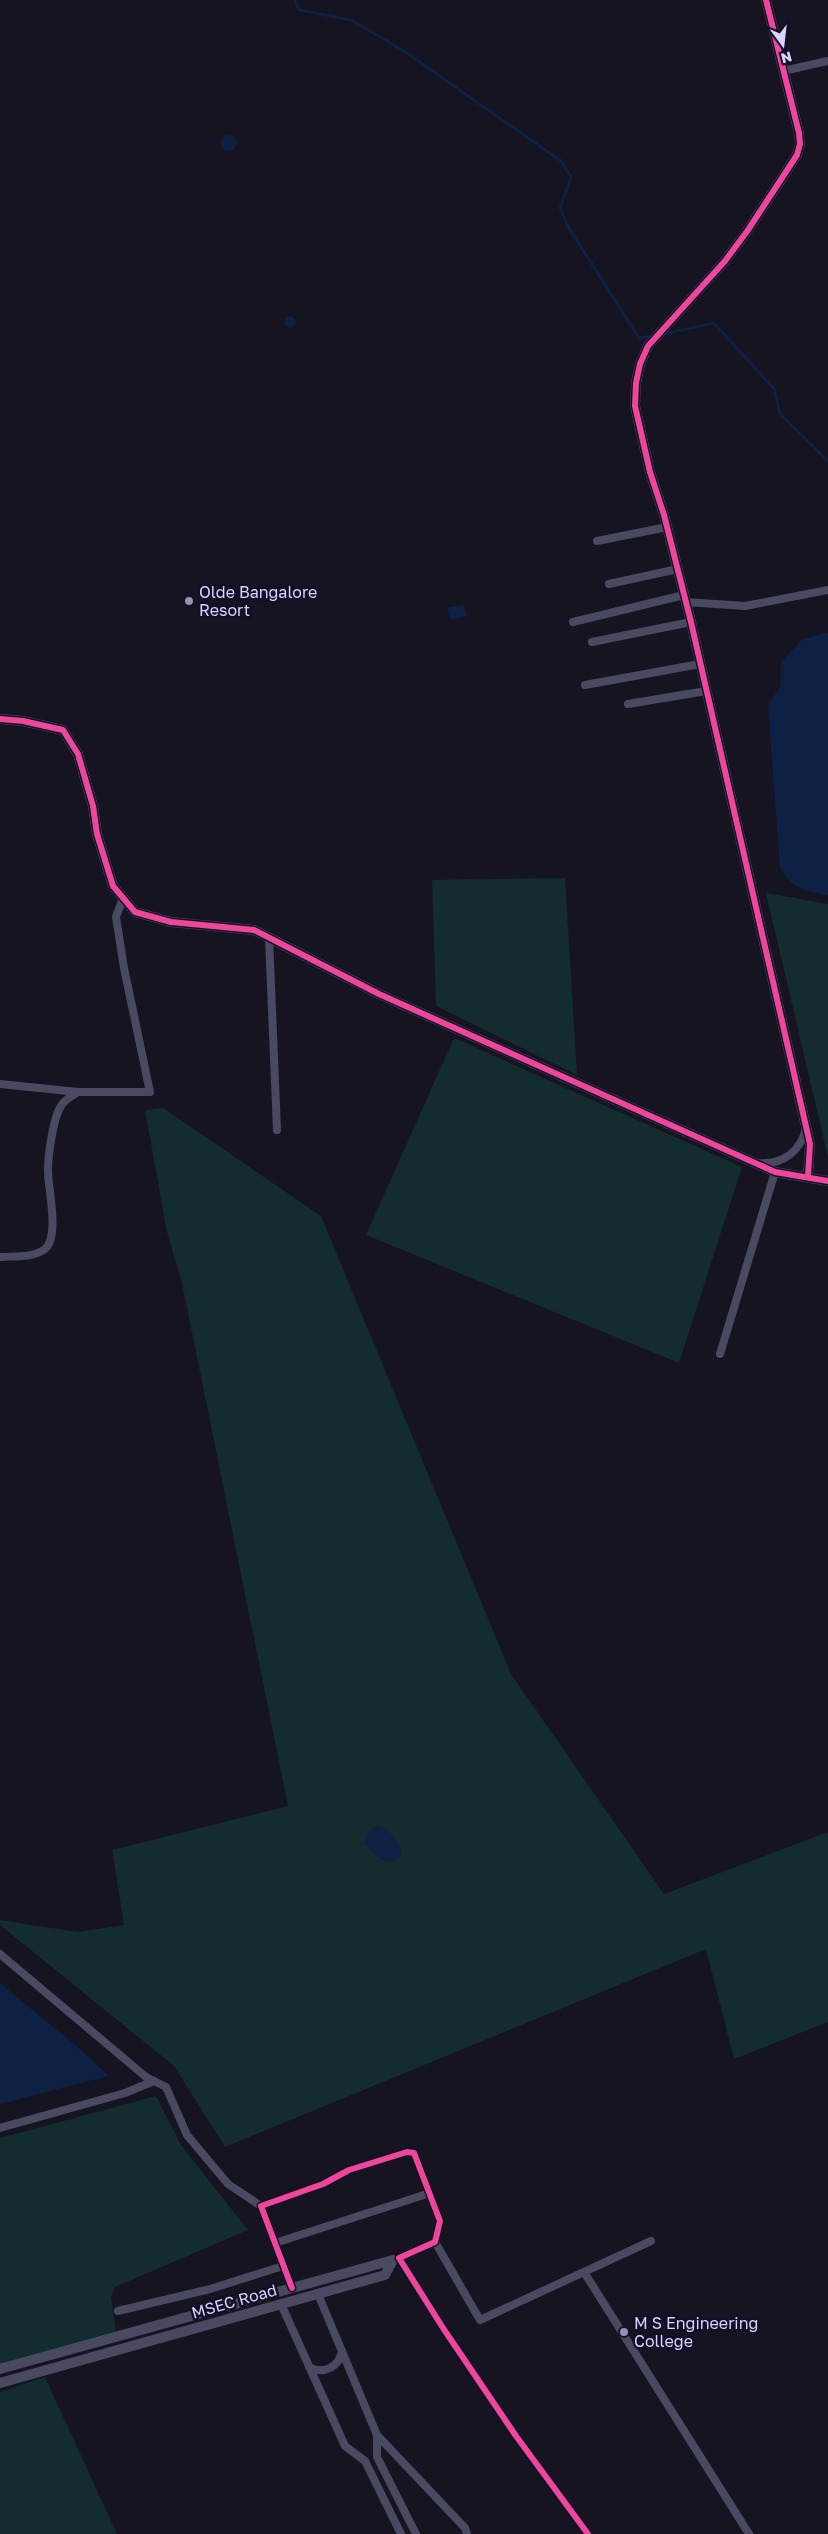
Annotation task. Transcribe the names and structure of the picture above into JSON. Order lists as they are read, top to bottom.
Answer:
{
  "streets": {
    "street": ["MSEC Road"]
  },
  "places": ["Olde Bangalore Resort", "M S Engineering College"],
  "north": "bottom"
}
